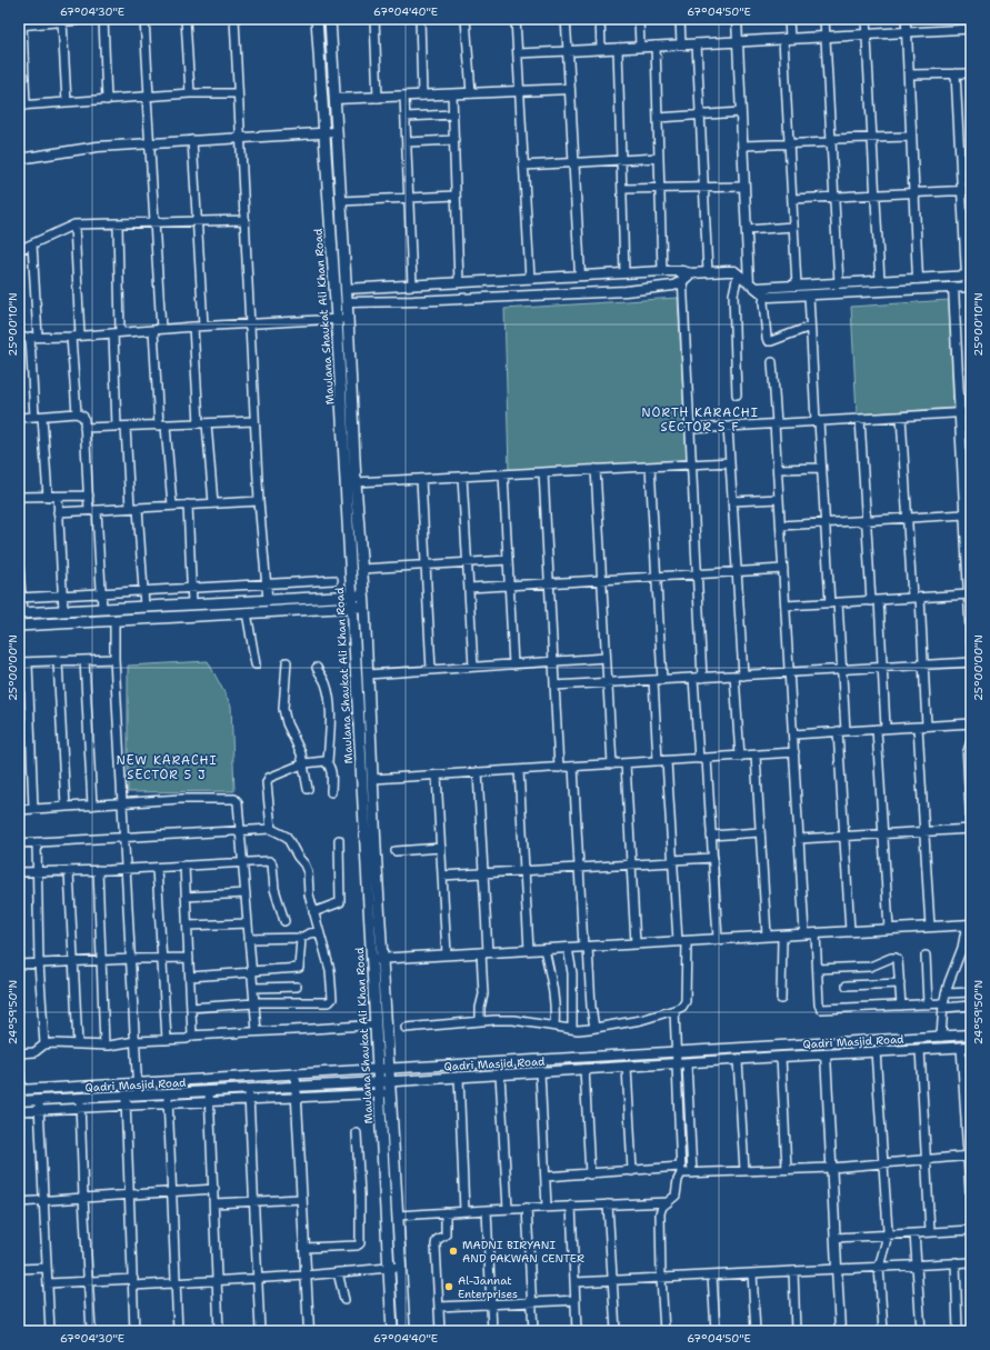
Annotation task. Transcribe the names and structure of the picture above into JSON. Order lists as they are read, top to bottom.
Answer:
{
  "streets": {
    "main road": ["Maulana Shaukat Ali Khan Road"],
    "street": ["Qadri Masjid Road"]
  },
  "crossings": [
    ["Maulana Shaukat Ali Khan Road", "Qadri Masjid Road"]
  ],
  "districts": ["NORTH KARACHI SECTOR 5 F", "NEW KARACHI SECTOR 5 J"],
  "places": ["MADNI BIRYANI AND PAKWAN CENTER", "Al-Jannat Enterprises"],
  "coordinates": [
    "67°04'30\"E",
    "67°04'40\"E",
    "67°04'50\"E",
    "25°00'10\"N",
    "25°00'00\"N",
    "24°59'50\"N"
  ]
}
